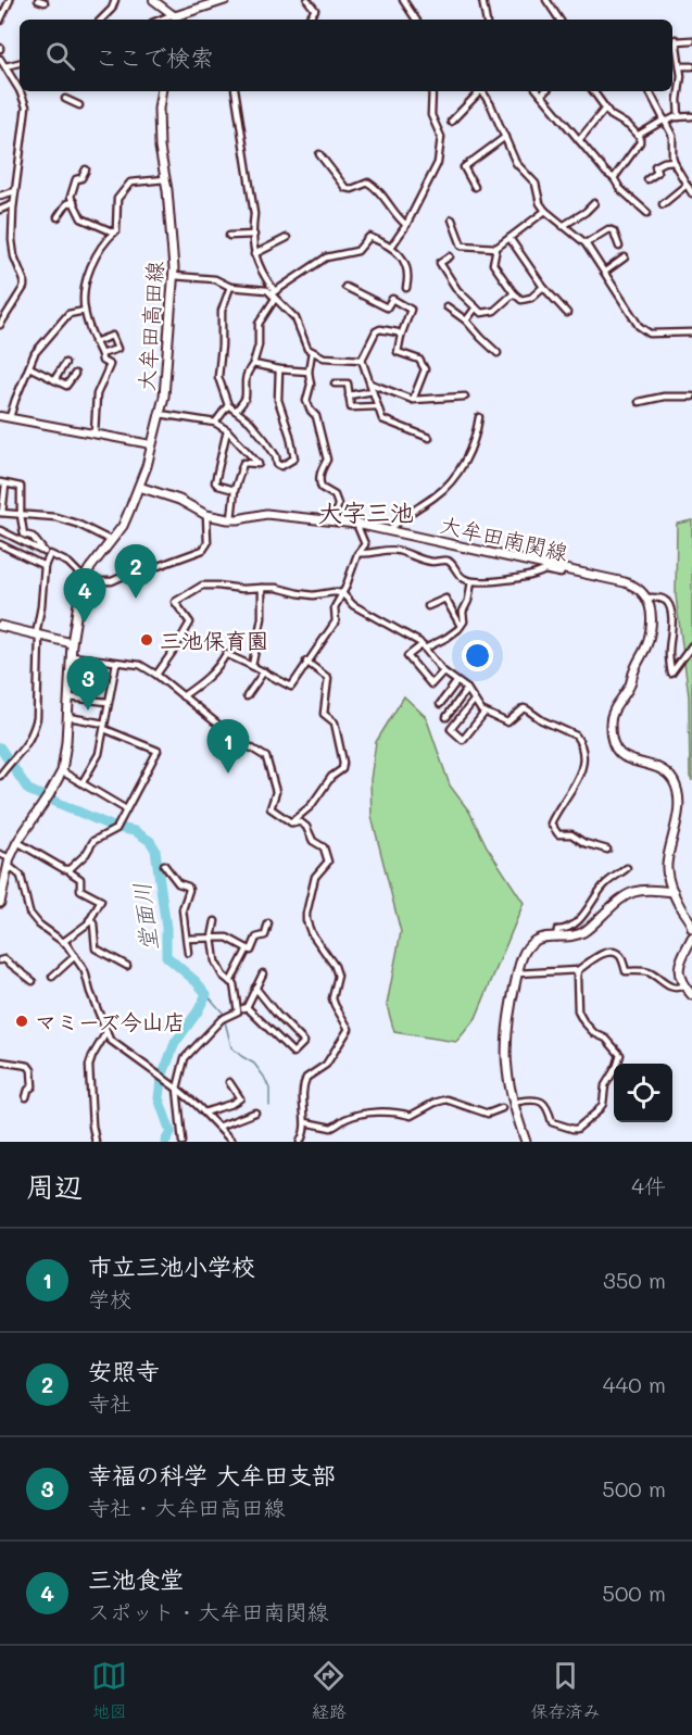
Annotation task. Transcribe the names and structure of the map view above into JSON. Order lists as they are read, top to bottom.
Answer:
{
  "streets": {
    "main road": ["大牟田高田線", "大牟田南関線"]
  },
  "crossings": [
    ["大牟田高田線", "大牟田南関線"]
  ],
  "districts": ["大字三池"],
  "water": ["堂面川"],
  "places": ["三池保育園", "マミーズ今山店"],
  "page": {
    "search": "ここで検索",
    "pins": [
      "2",
      "4",
      "3",
      "1"
    ],
    "heading": ["周辺", "4件"],
    "list": [
      {
        "mark": "1",
        "name": "市立三池小学校",
        "note": "学校",
        "value": "350 m"
      },
      {
        "mark": "2",
        "name": "安照寺",
        "note": "寺社",
        "value": "440 m"
      },
      {
        "mark": "3",
        "name": "幸福の科学 大牟田支部",
        "note": "寺社 · 大牟田高田線",
        "value": "500 m"
      },
      {
        "mark": "4",
        "name": "三池食堂",
        "note": "スポット · 大牟田南関線",
        "value": "500 m"
      }
    ],
    "nav": ["地図", "経路", "保存済み"]
  }
}
